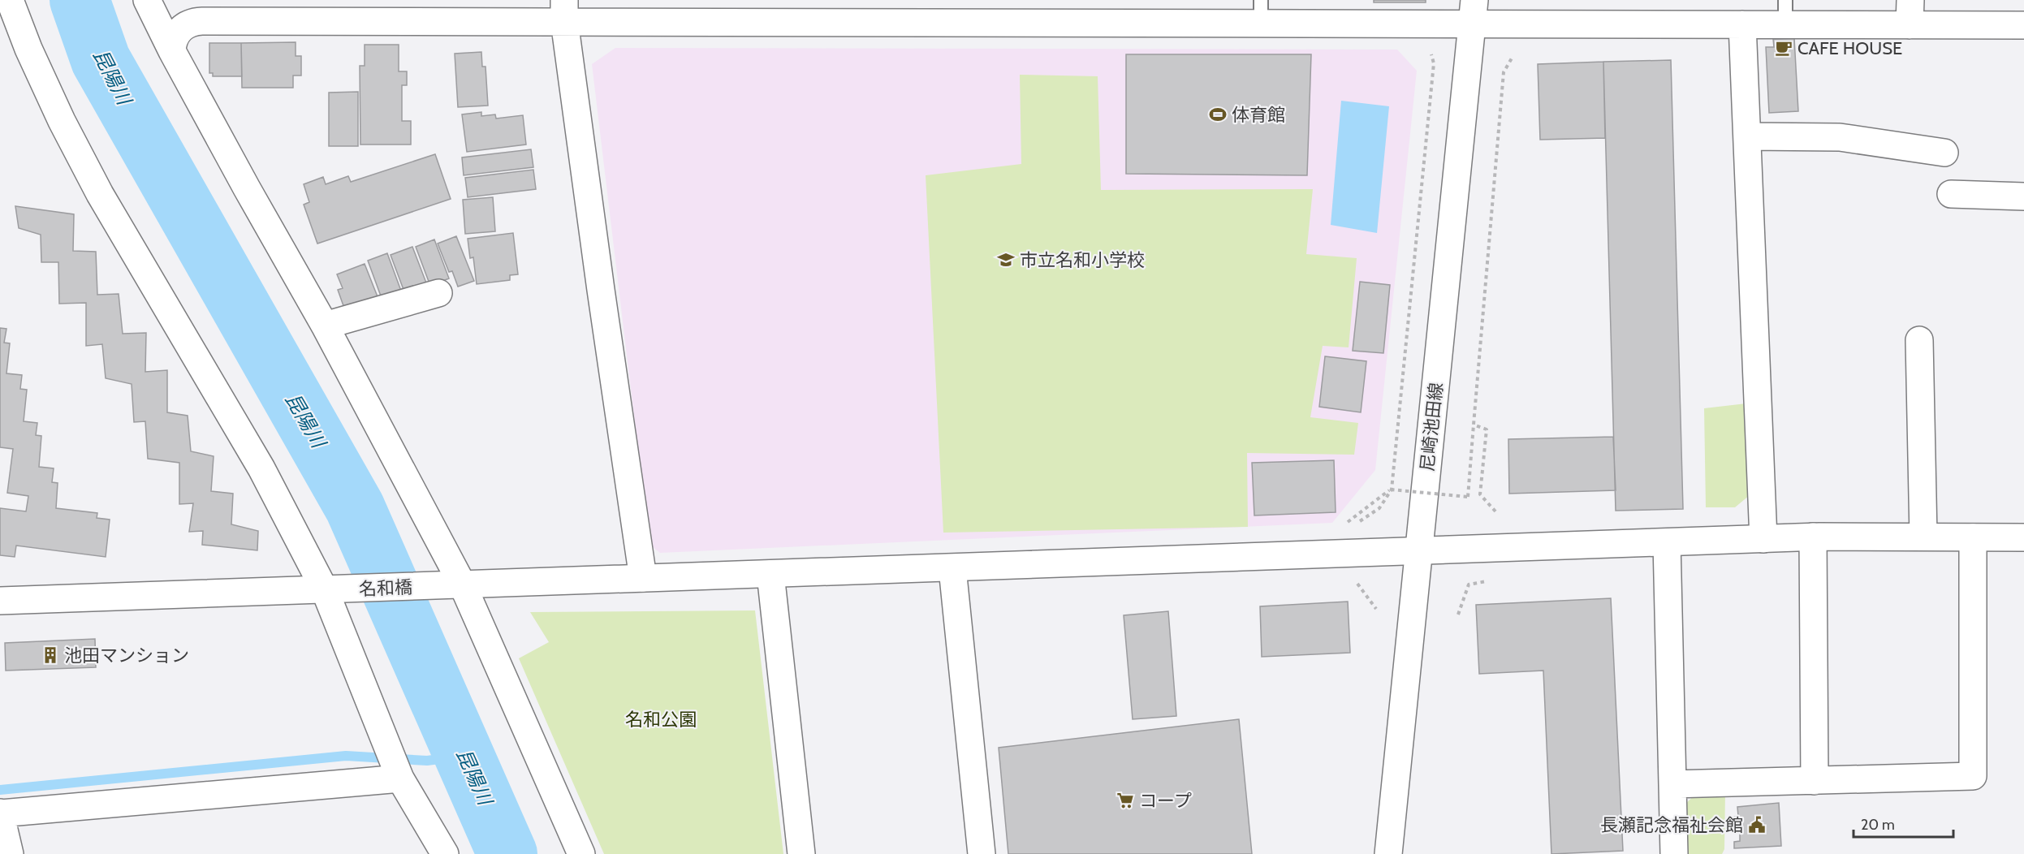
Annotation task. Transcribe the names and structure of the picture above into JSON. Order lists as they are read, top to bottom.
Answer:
{
  "streets": {
    "street": ["尼崎池田線", "名和橋"]
  },
  "crossings": [
    ["尼崎池田線", "名和橋"]
  ],
  "water": ["昆陽川"],
  "parks": ["名和公園"],
  "places": {
    "cafe": ["CAFE HOUSE"],
    "sports": ["体育館"],
    "school or university": ["市立名和小学校"],
    "building": ["池田マンション"],
    "supermarket": ["コープ"],
    "public building": ["長瀬記念福祉会館"]
  },
  "scale_bar": "20 m"
}
